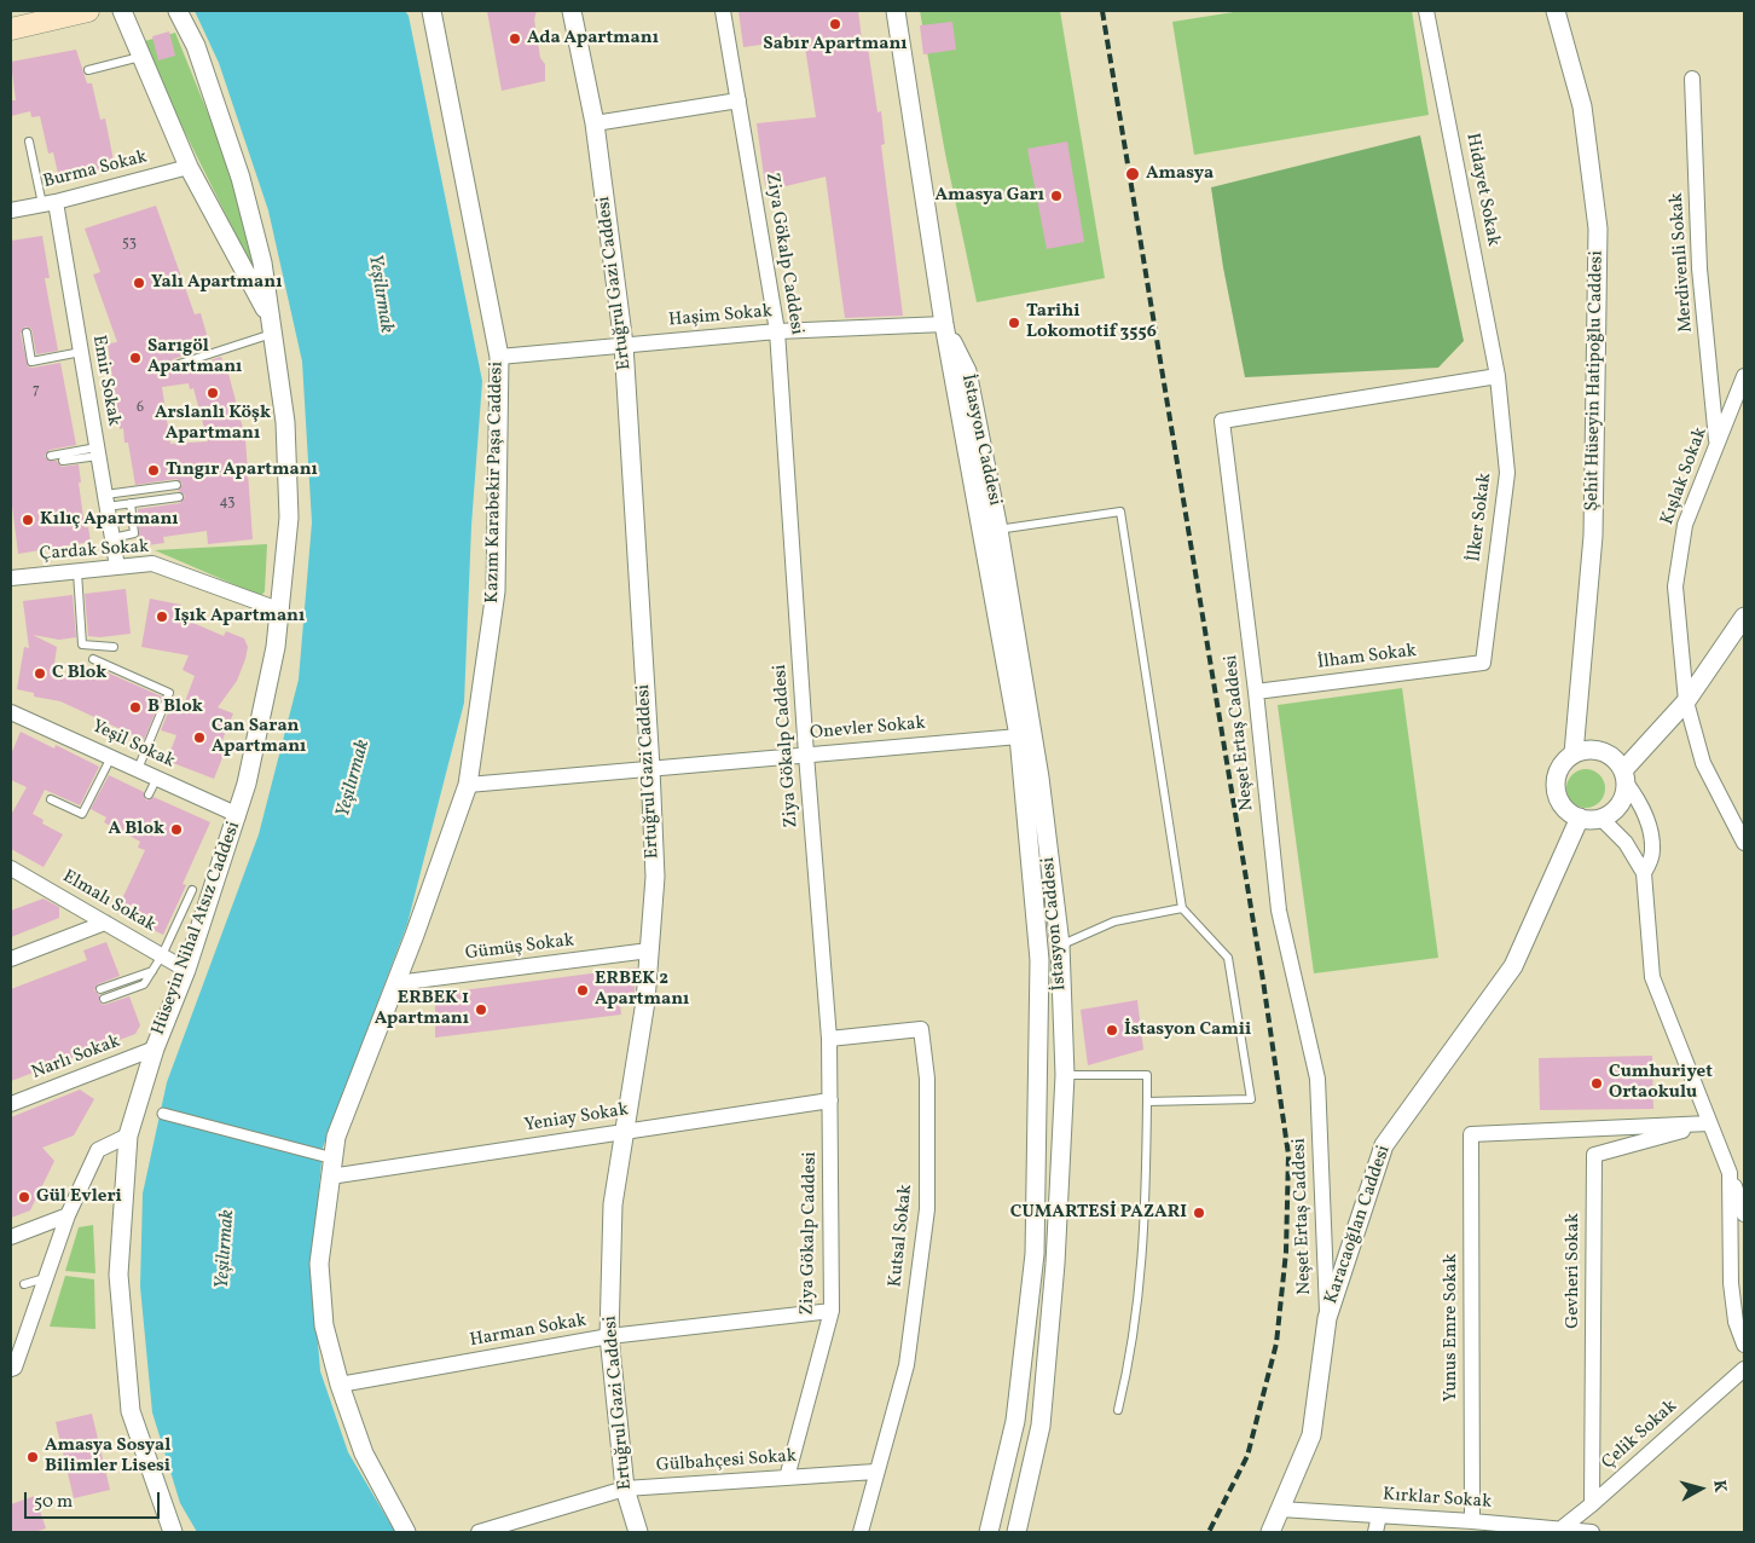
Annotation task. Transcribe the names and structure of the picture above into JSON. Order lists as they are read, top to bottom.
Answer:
{
  "streets": {
    "street": [
      "Burma Sokak",
      "Hidayet Sokak",
      "Ziya Gökalp Caddesi",
      "Merdivenli Sokak",
      "Ertuğrul Gazi Caddesi",
      "Haşim Sokak",
      "Emir Sokak",
      "Şehit Hüseyin Hatipoğlu Caddesi",
      "İstasyon Caddesi",
      "Kışlak Sokak",
      "Kazım Karabekir Paşa Caddesi",
      "İlker Sokak",
      "Çardak Sokak",
      "İlham Sokak",
      "Onevler Sokak",
      "Neşet Ertaş Caddesi",
      "Yeşil Sokak",
      "Elmalı Sokak",
      "Hüseyin Nihal Atsız Caddesi",
      "Gümüş Sokak",
      "Narlı Sokak",
      "Yeniay Sokak",
      "Karacaoğlan Caddesi",
      "Kutsal Sokak",
      "Gevheri Sokak",
      "Yunus Emre Sokak",
      "Harman Sokak",
      "Çelik Sokak",
      "Gülbahçesi Sokak",
      "Kırklar Sokak"
    ]
  },
  "crossings": [
    ["Burma Sokak", "Emir Sokak"],
    ["Burma Sokak", "Hüseyin Nihal Atsız Caddesi"],
    ["Hidayet Sokak", "İlker Sokak"],
    ["Hidayet Sokak", "Neşet Ertaş Caddesi"],
    ["Ziya Gökalp Caddesi", "Haşim Sokak"],
    ["Ziya Gökalp Caddesi", "Onevler Sokak"],
    ["Ziya Gökalp Caddesi", "Yeniay Sokak"],
    ["Ziya Gökalp Caddesi", "Kutsal Sokak"],
    ["Ziya Gökalp Caddesi", "Harman Sokak"],
    ["Ziya Gökalp Caddesi", "Gülbahçesi Sokak"],
    ["Merdivenli Sokak", "Kışlak Sokak"],
    ["Ertuğrul Gazi Caddesi", "Haşim Sokak"],
    ["Ertuğrul Gazi Caddesi", "Onevler Sokak"],
    ["Ertuğrul Gazi Caddesi", "Gümüş Sokak"],
    ["Ertuğrul Gazi Caddesi", "Yeniay Sokak"],
    ["Ertuğrul Gazi Caddesi", "Harman Sokak"],
    ["Ertuğrul Gazi Caddesi", "Gülbahçesi Sokak"],
    ["Haşim Sokak", "İstasyon Caddesi"],
    ["Haşim Sokak", "Kazım Karabekir Paşa Caddesi"],
    ["Emir Sokak", "Çardak Sokak"],
    ["Şehit Hüseyin Hatipoğlu Caddesi", "Karacaoğlan Caddesi"],
    ["İstasyon Caddesi", "Onevler Sokak"],
    ["Kazım Karabekir Paşa Caddesi", "Onevler Sokak"],
    ["Kazım Karabekir Paşa Caddesi", "Gümüş Sokak"],
    ["Kazım Karabekir Paşa Caddesi", "Yeniay Sokak"],
    ["Kazım Karabekir Paşa Caddesi", "Harman Sokak"],
    ["İlker Sokak", "İlham Sokak"],
    ["İlker Sokak", "Neşet Ertaş Caddesi"],
    ["Çardak Sokak", "Hüseyin Nihal Atsız Caddesi"],
    ["İlham Sokak", "Neşet Ertaş Caddesi"],
    ["Neşet Ertaş Caddesi", "Karacaoğlan Caddesi"],
    ["Yeşil Sokak", "Hüseyin Nihal Atsız Caddesi"],
    ["Elmalı Sokak", "Hüseyin Nihal Atsız Caddesi"],
    ["Hüseyin Nihal Atsız Caddesi", "Narlı Sokak"],
    ["Karacaoğlan Caddesi", "Kırklar Sokak"],
    ["Kutsal Sokak", "Gülbahçesi Sokak"],
    ["Gevheri Sokak", "Yunus Emre Sokak"],
    ["Gevheri Sokak", "Çelik Sokak"],
    ["Yunus Emre Sokak", "Kırklar Sokak"],
    ["Çelik Sokak", "Kırklar Sokak"]
  ],
  "water": ["Yeşilırmak"],
  "places": [
    "Sabır Apartmanı",
    "Ada Apartmanı",
    "Amasya",
    "Amasya Garı",
    "Yalı Apartmanı",
    "Tarihi Lokomotif 3556",
    "Sarıgöl Apartmanı",
    "Arslanlı Köşk Apartmanı",
    "Tıngır Apartmanı",
    "Kılıç Apartmanı",
    "Işık Apartmanı",
    "C Blok",
    "B Blok",
    "Can Saran Apartmanı",
    "A Blok",
    "ERBEK 2 Apartmanı",
    "ERBEK 1 Apartmanı",
    "İstasyon Camii",
    "Cumhuriyet Ortaokulu",
    "Gül Evleri",
    "CUMARTESİ PAZARI",
    "Amasya Sosyal Bilimler Lisesi"
  ],
  "house_numbers": [
    "53",
    "7",
    "6",
    "43"
  ],
  "scale_bar": "50 m",
  "north": "right"
}
